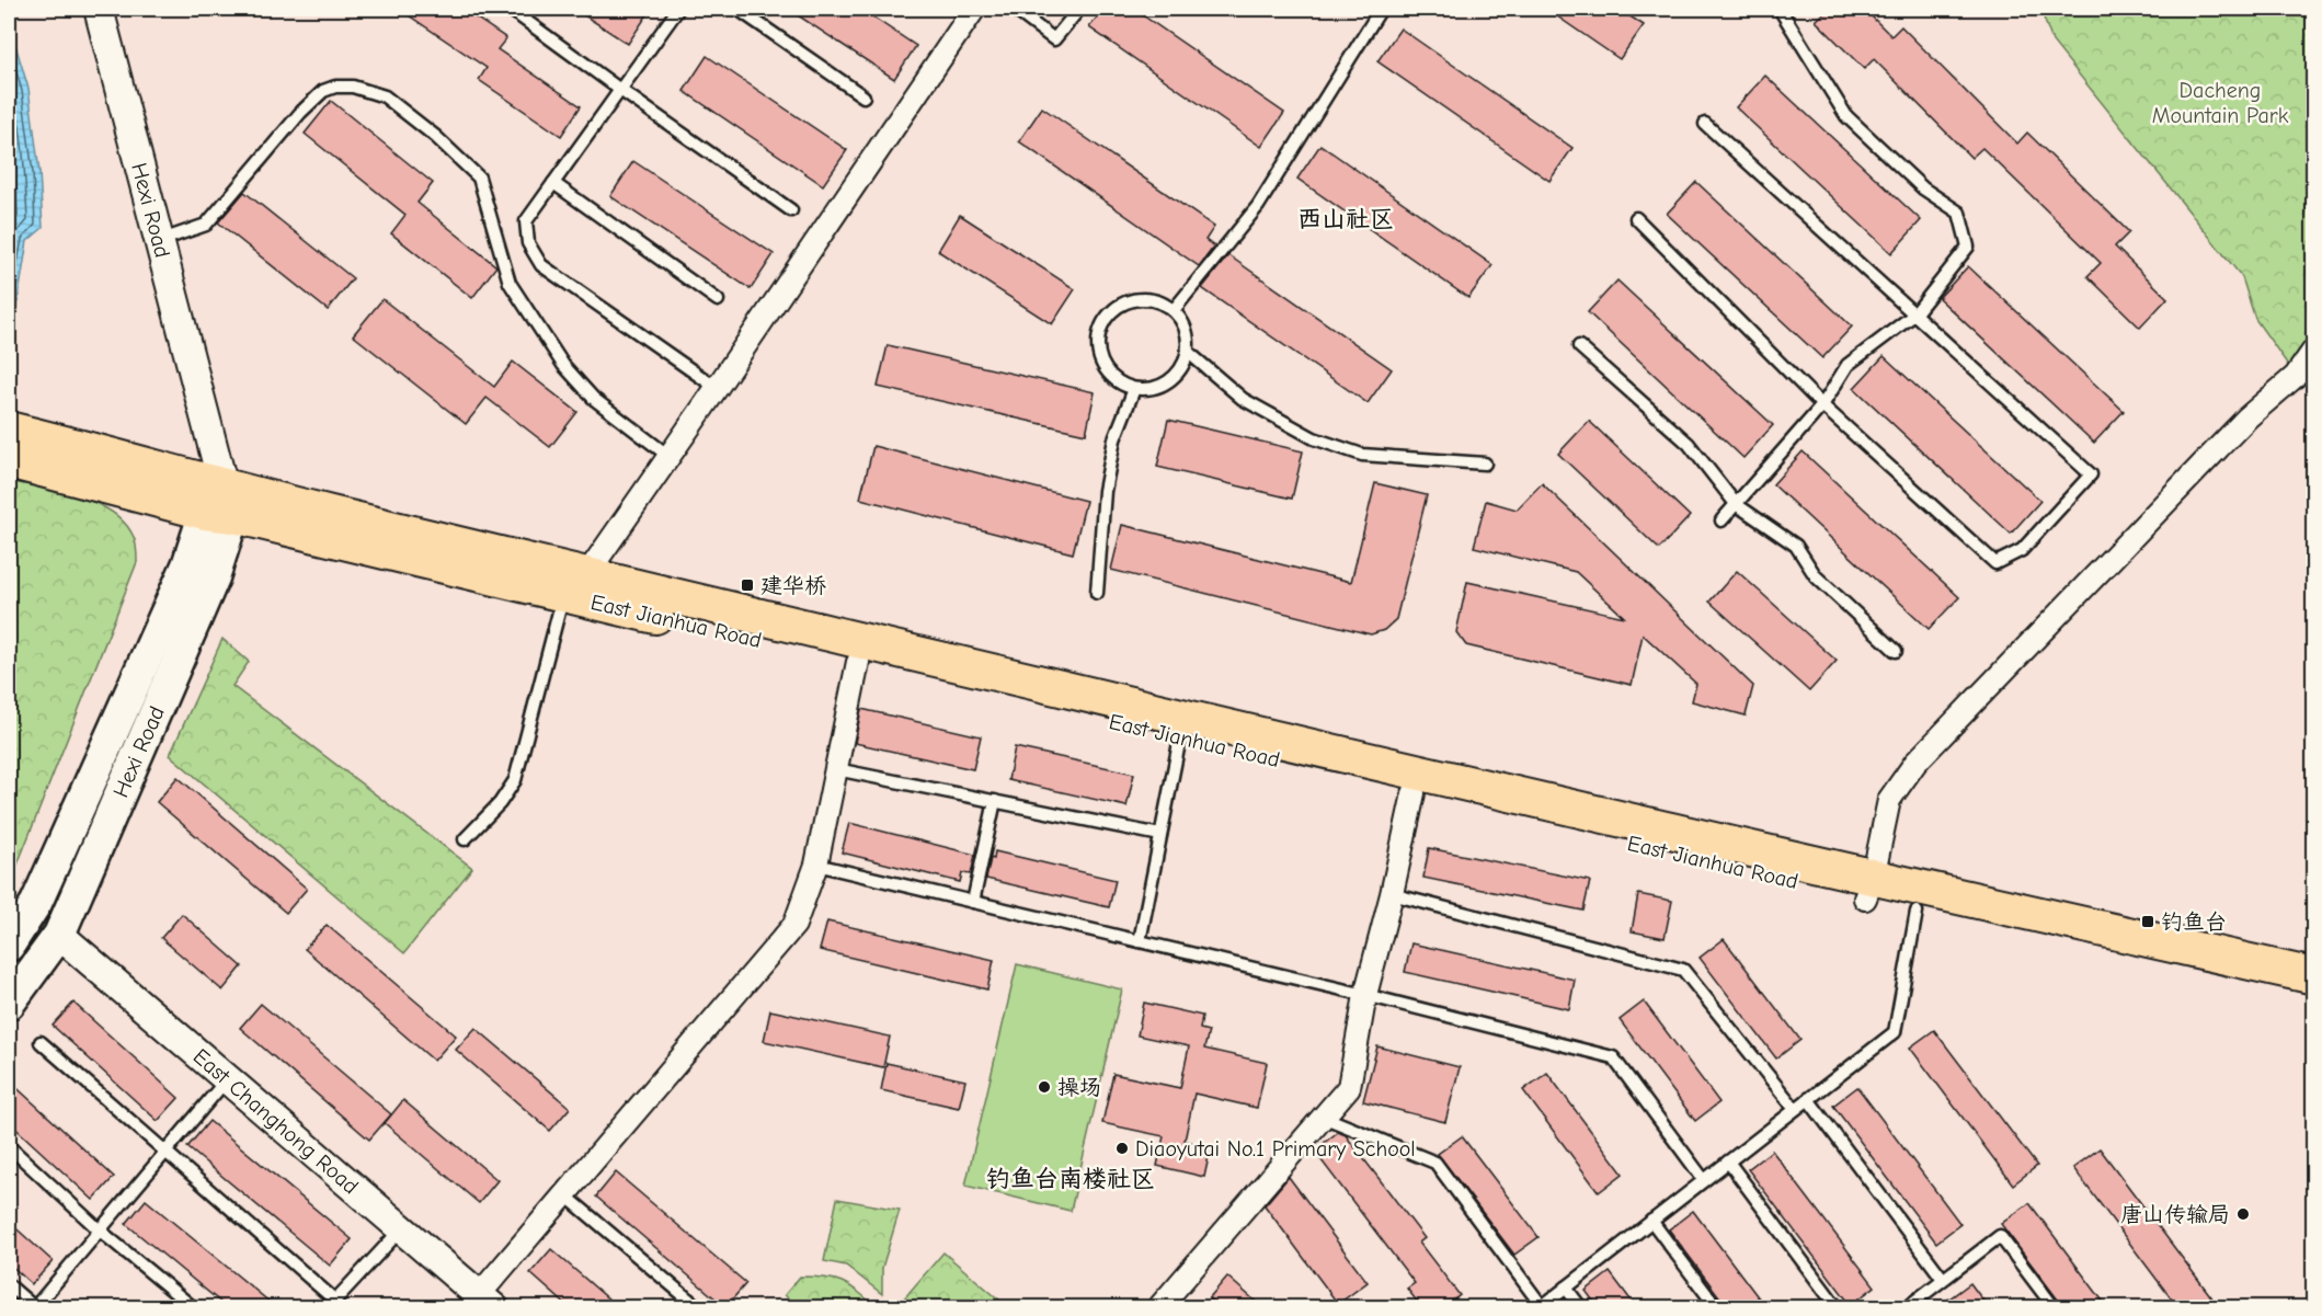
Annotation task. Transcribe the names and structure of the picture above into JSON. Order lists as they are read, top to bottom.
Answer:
{
  "streets": {
    "main road": ["Hexi Road", "East Jianhua Road"],
    "street": ["East Changhong Road"]
  },
  "crossings": [
    ["Hexi Road", "East Jianhua Road"],
    ["Hexi Road", "East Changhong Road"]
  ],
  "districts": ["西山社区", "钓鱼台南楼社区"],
  "parks": ["Dacheng Mountain Park"],
  "places": {
    "transit": ["建华桥", "钓鱼台"],
    "other": ["操场", "Diaoyutai No.1 Primary School", "唐山传输局"]
  }
}
